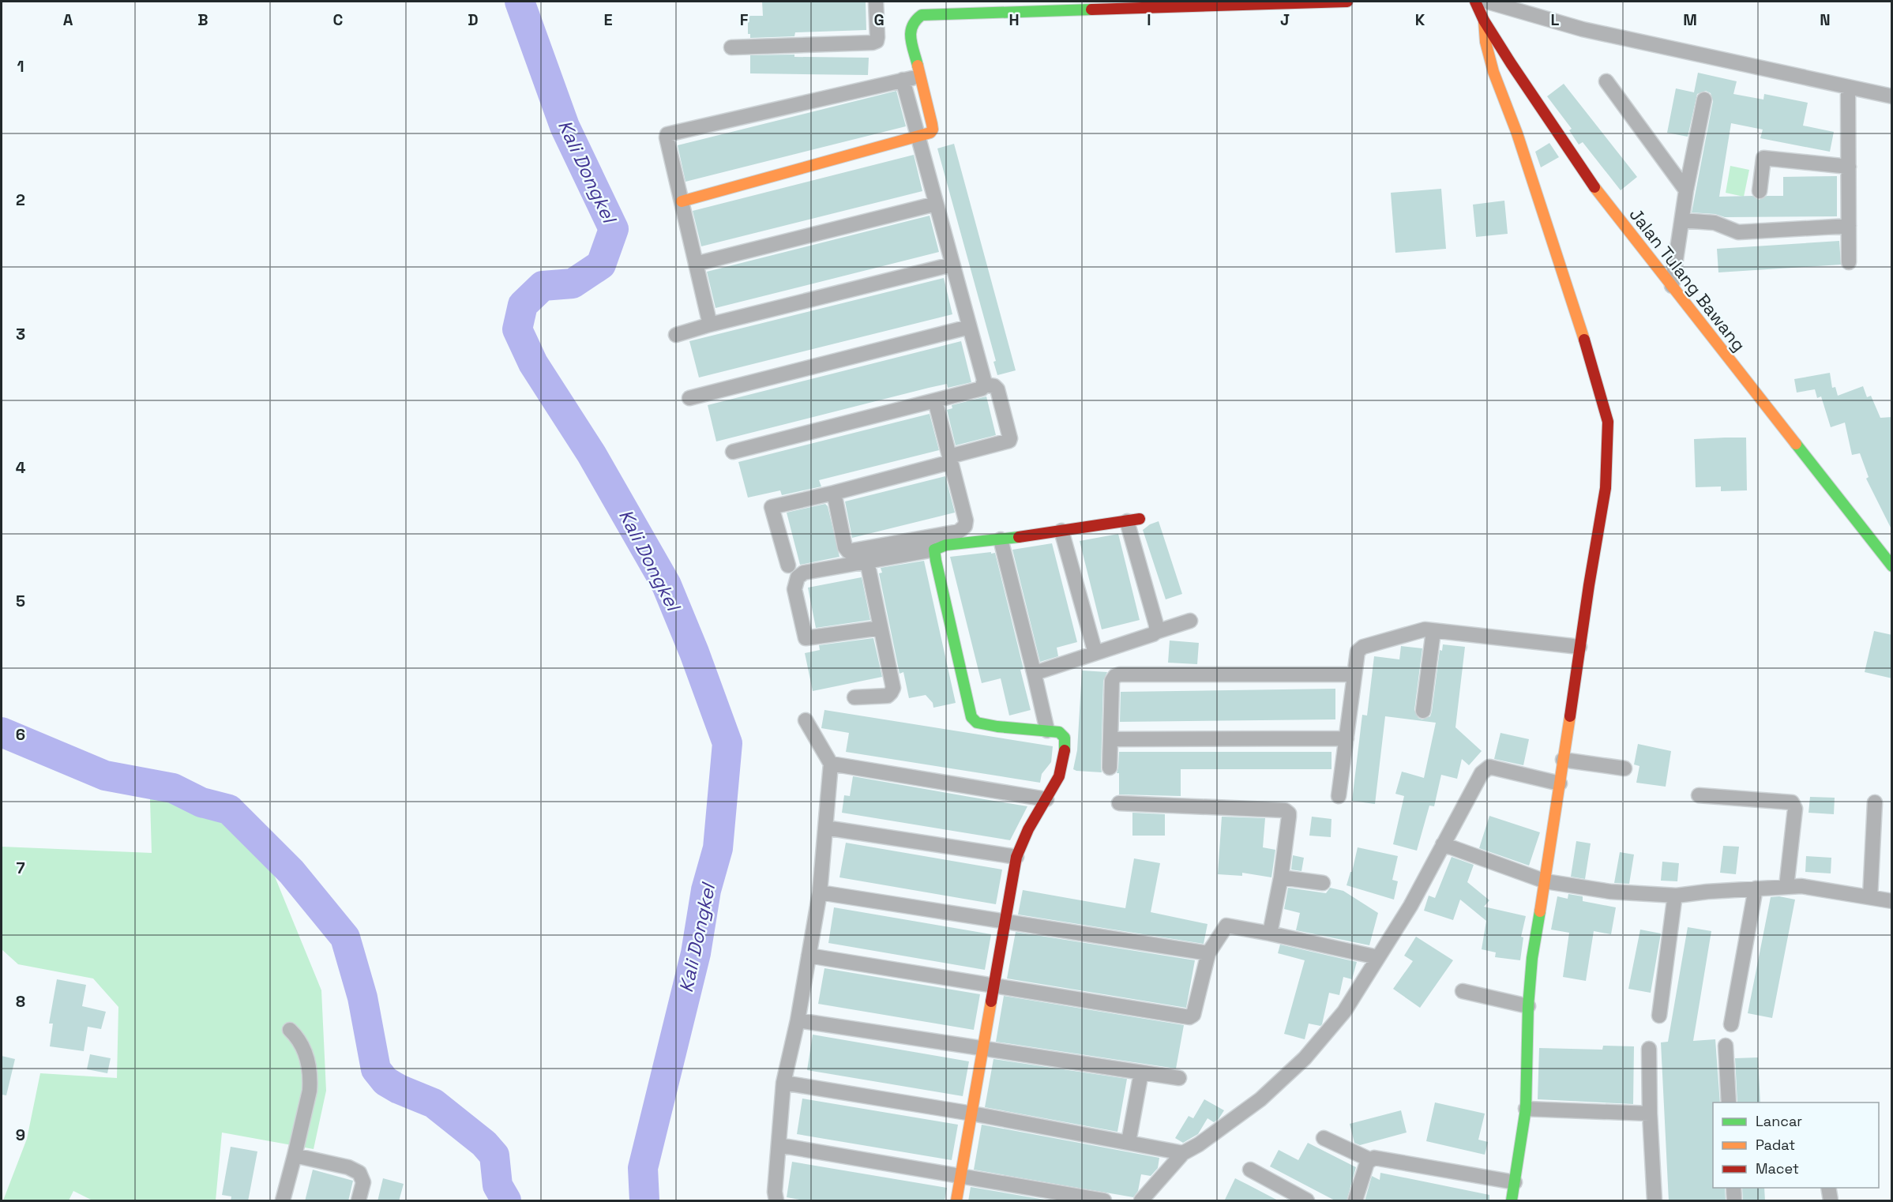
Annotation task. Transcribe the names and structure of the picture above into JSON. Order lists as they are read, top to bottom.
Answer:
{
  "streets": {
    "street": ["Jalan Tulang Bawang"]
  },
  "water": ["Kali Dongkel"],
  "legend": ["Lancar", "Padat", "Macet"],
  "grid": {
    "columns": [
      "A",
      "B",
      "C",
      "D",
      "E",
      "F",
      "G",
      "H",
      "I",
      "J",
      "K",
      "L",
      "M",
      "N"
    ],
    "rows": [
      "1",
      "2",
      "3",
      "4",
      "5",
      "6",
      "7",
      "8",
      "9"
    ]
  }
}
